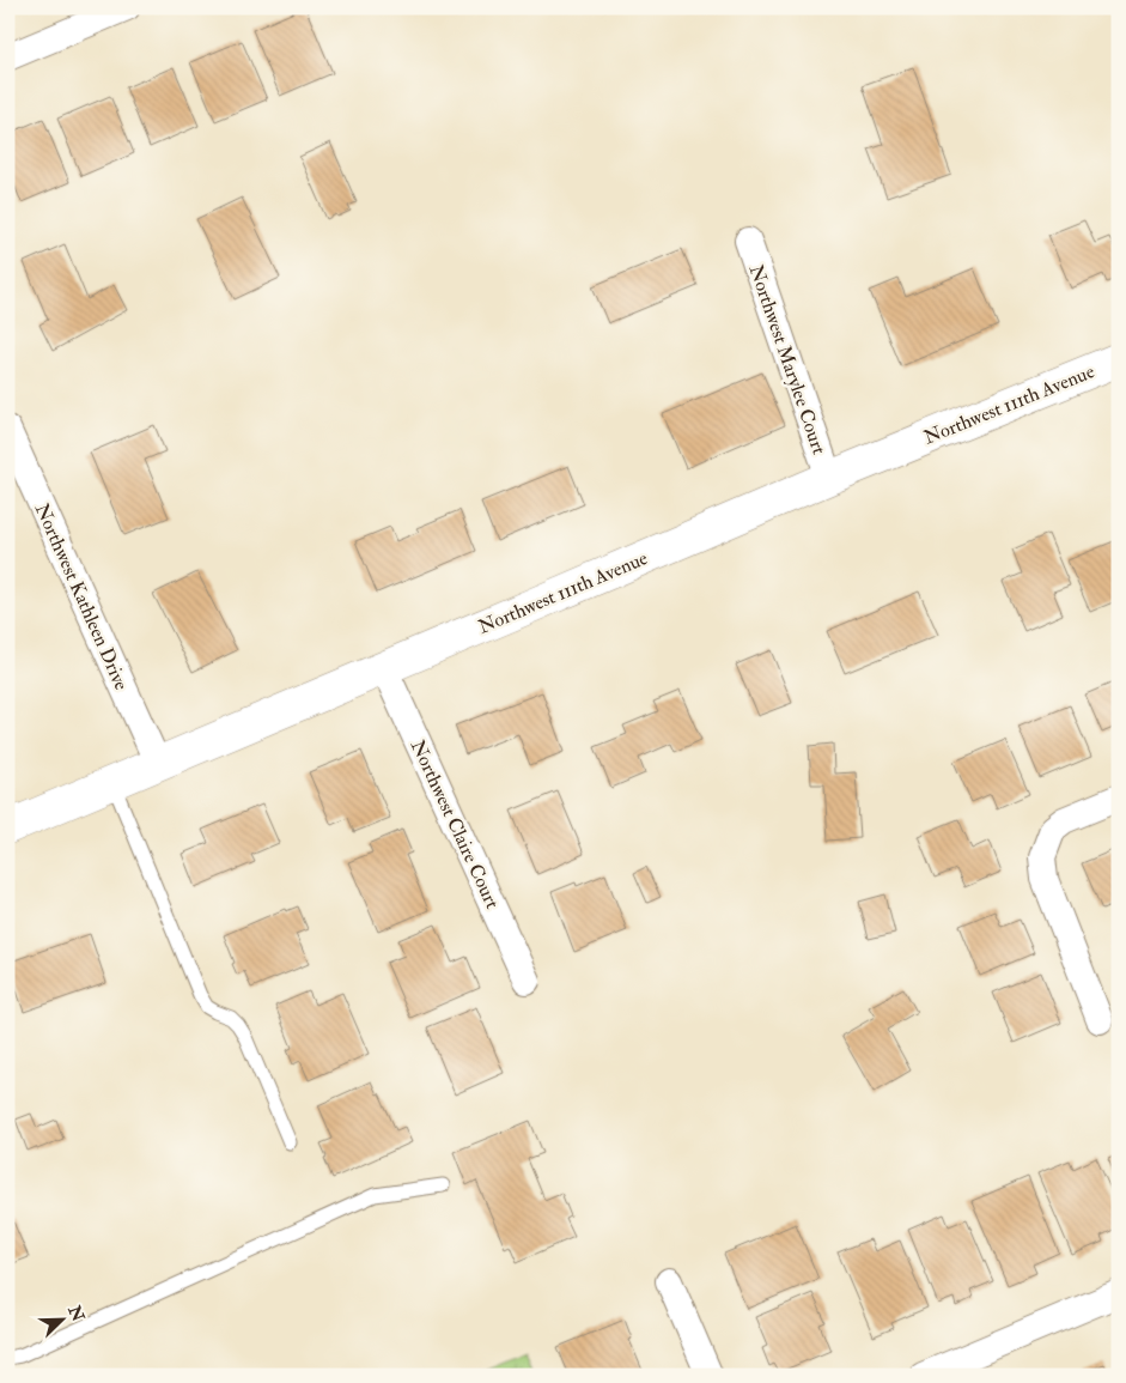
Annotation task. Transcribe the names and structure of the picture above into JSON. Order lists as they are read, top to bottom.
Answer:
{
  "streets": {
    "street": [
      "Northwest Marylee Court",
      "Northwest 111th Avenue",
      "Northwest Kathleen Drive",
      "Northwest Claire Court"
    ]
  },
  "crossings": [
    ["Northwest Marylee Court", "Northwest 111th Avenue"],
    ["Northwest 111th Avenue", "Northwest Kathleen Drive"],
    ["Northwest 111th Avenue", "Northwest Claire Court"]
  ],
  "north": "top right"
}
